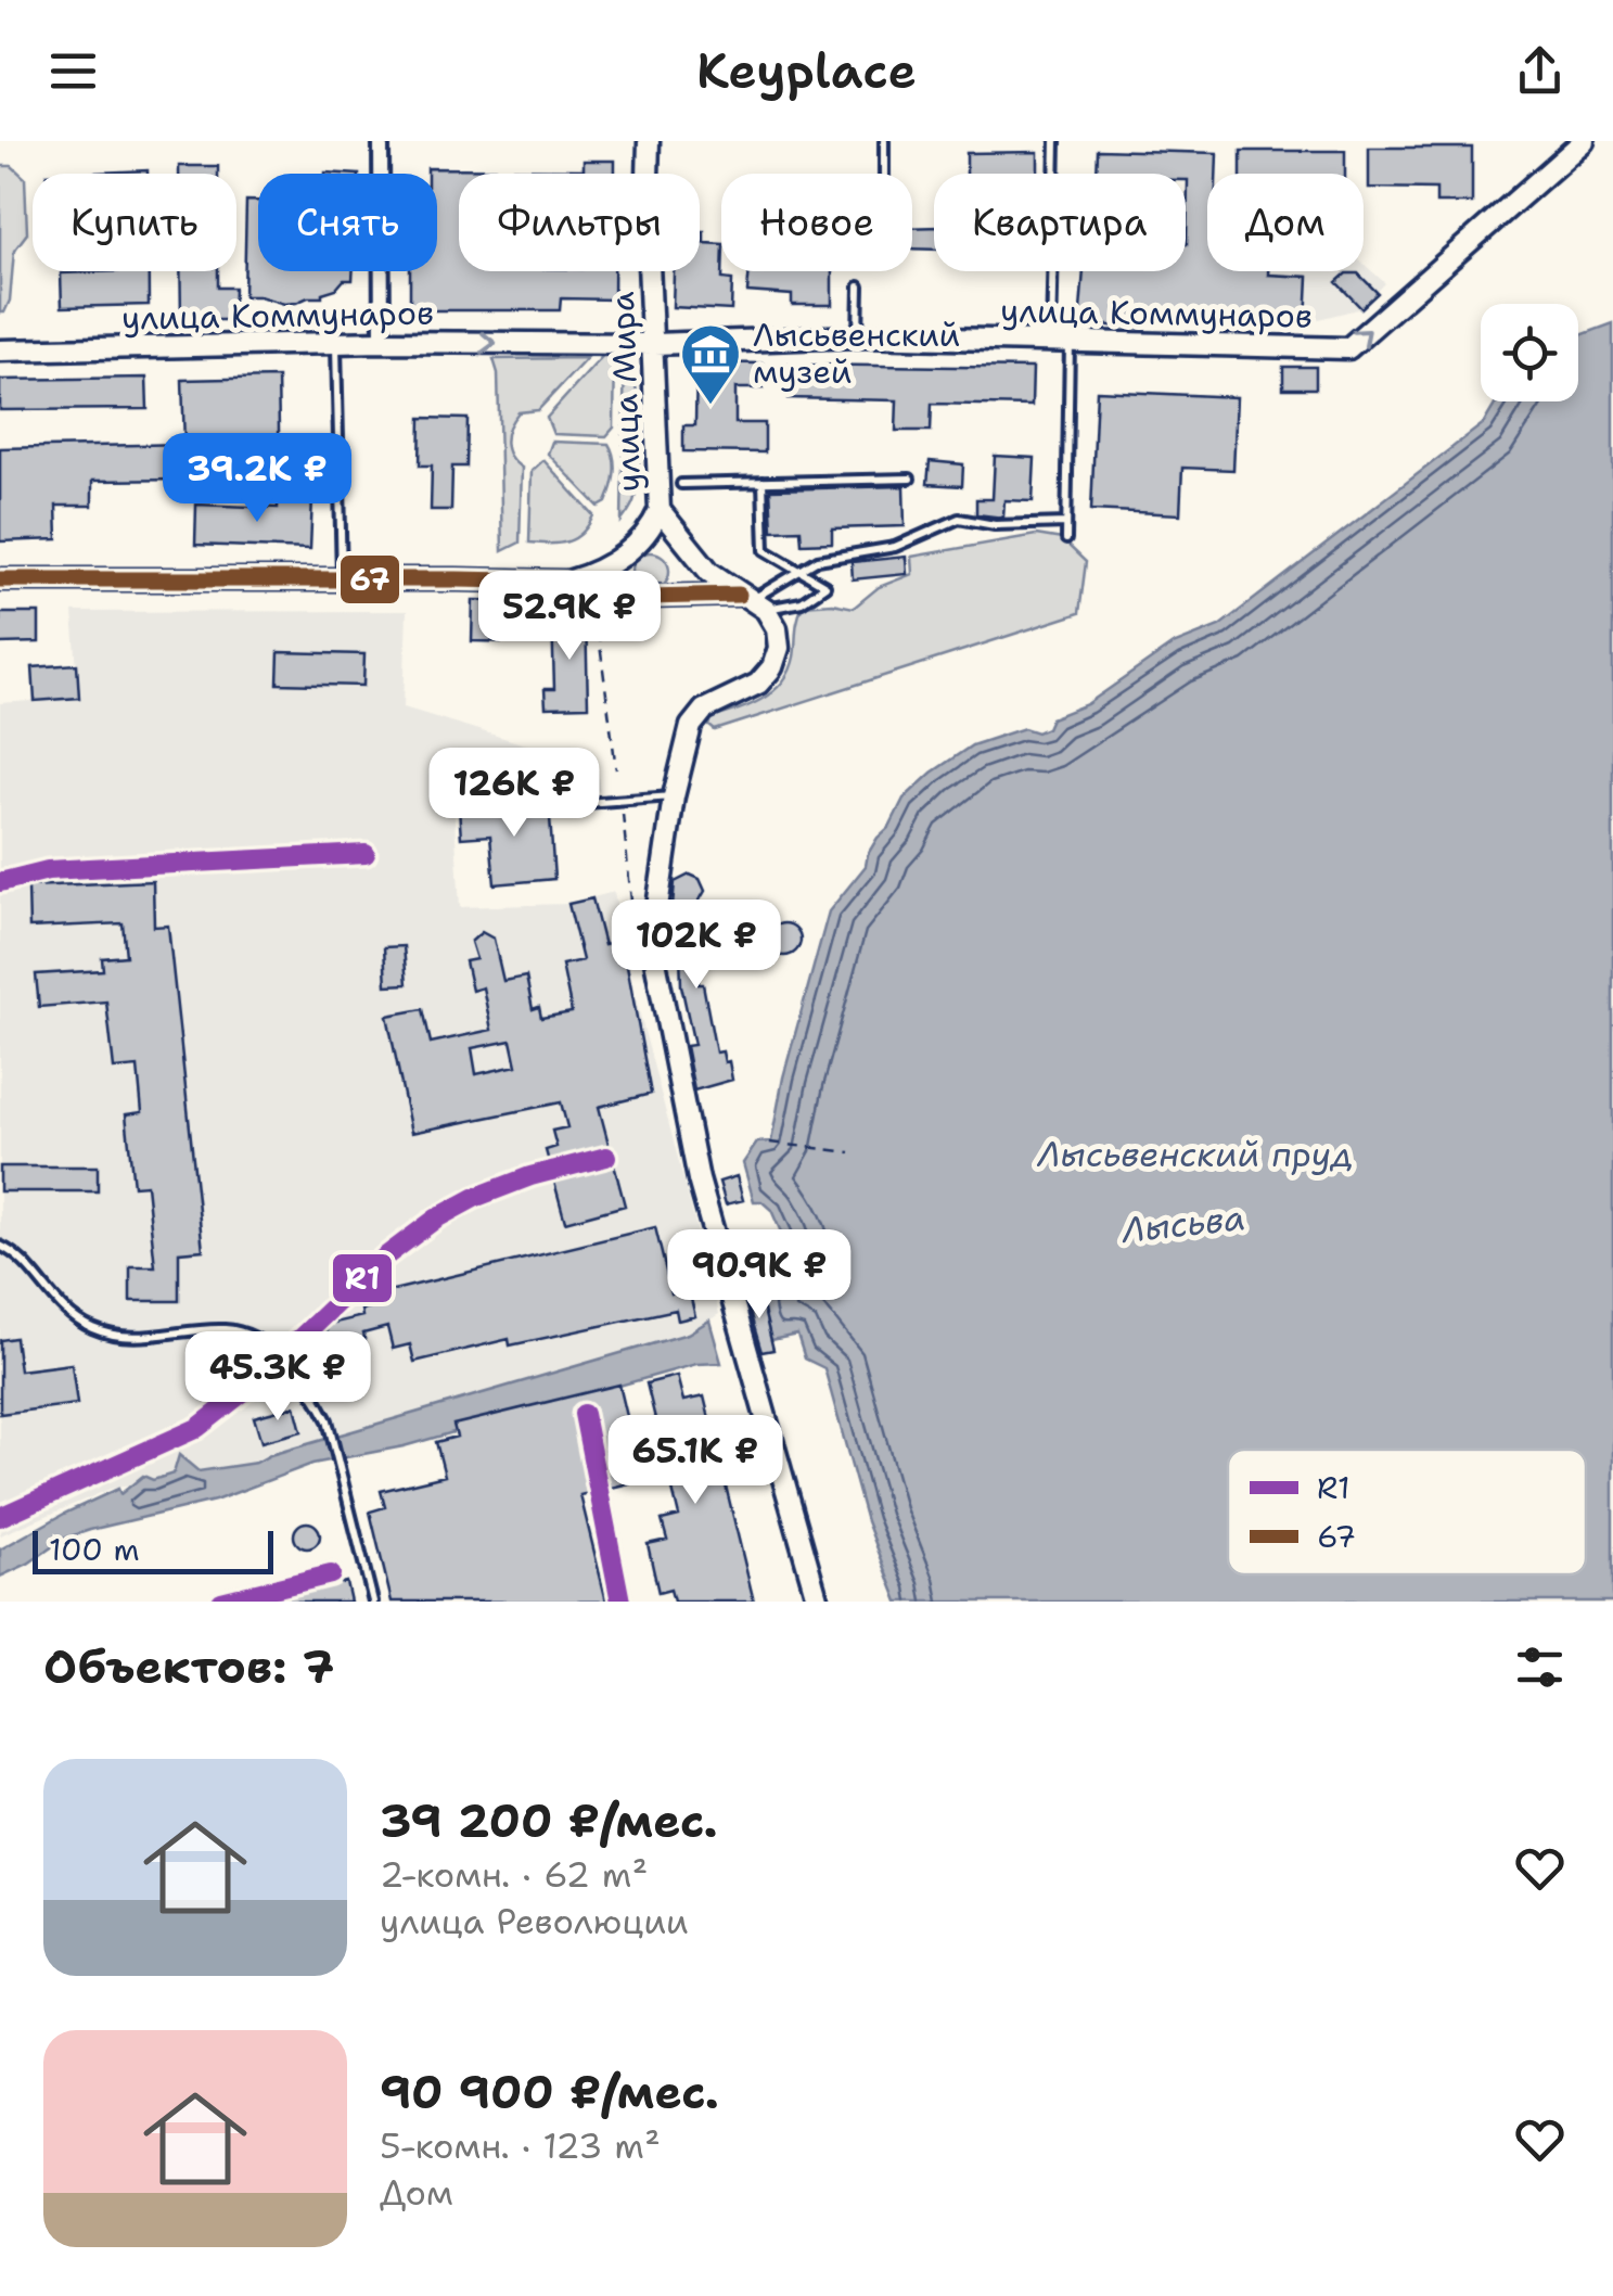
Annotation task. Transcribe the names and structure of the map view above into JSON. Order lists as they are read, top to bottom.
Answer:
{
  "streets": {
    "street": ["улица Коммунаров", "улица Мира"]
  },
  "crossings": [
    ["улица Коммунаров", "улица Мира"]
  ],
  "one_way": ["улица Коммунаров"],
  "water": ["Лысьвенский пруд", "Лысьва"],
  "places": {
    "museum": ["Лысьвенский музей"]
  },
  "lines": ["transit line 67", "transit line R1"],
  "legend": ["R1", "67"],
  "scale_bar": "100 m",
  "page": {
    "header": "Keyplace",
    "chip": [
      "Купить",
      "Снять",
      "Фильтры",
      "Новое",
      "Квартира",
      "Дом"
    ],
    "price": [
      "39.2K ₽",
      "52.9K ₽",
      "126K ₽",
      "102K ₽",
      "90.9K ₽",
      "45.3K ₽",
      "65.1K ₽"
    ],
    "scale": "100 m",
    "heading": "Объектов: 7",
    "list": [
      {
        "name": "39 200 ₽/мес.",
        "note": "2-комн. · 62 m² · улица Революции"
      },
      {
        "name": "90 900 ₽/мес.",
        "note": "5-комн. · 123 m² · Дом"
      }
    ]
  }
}
